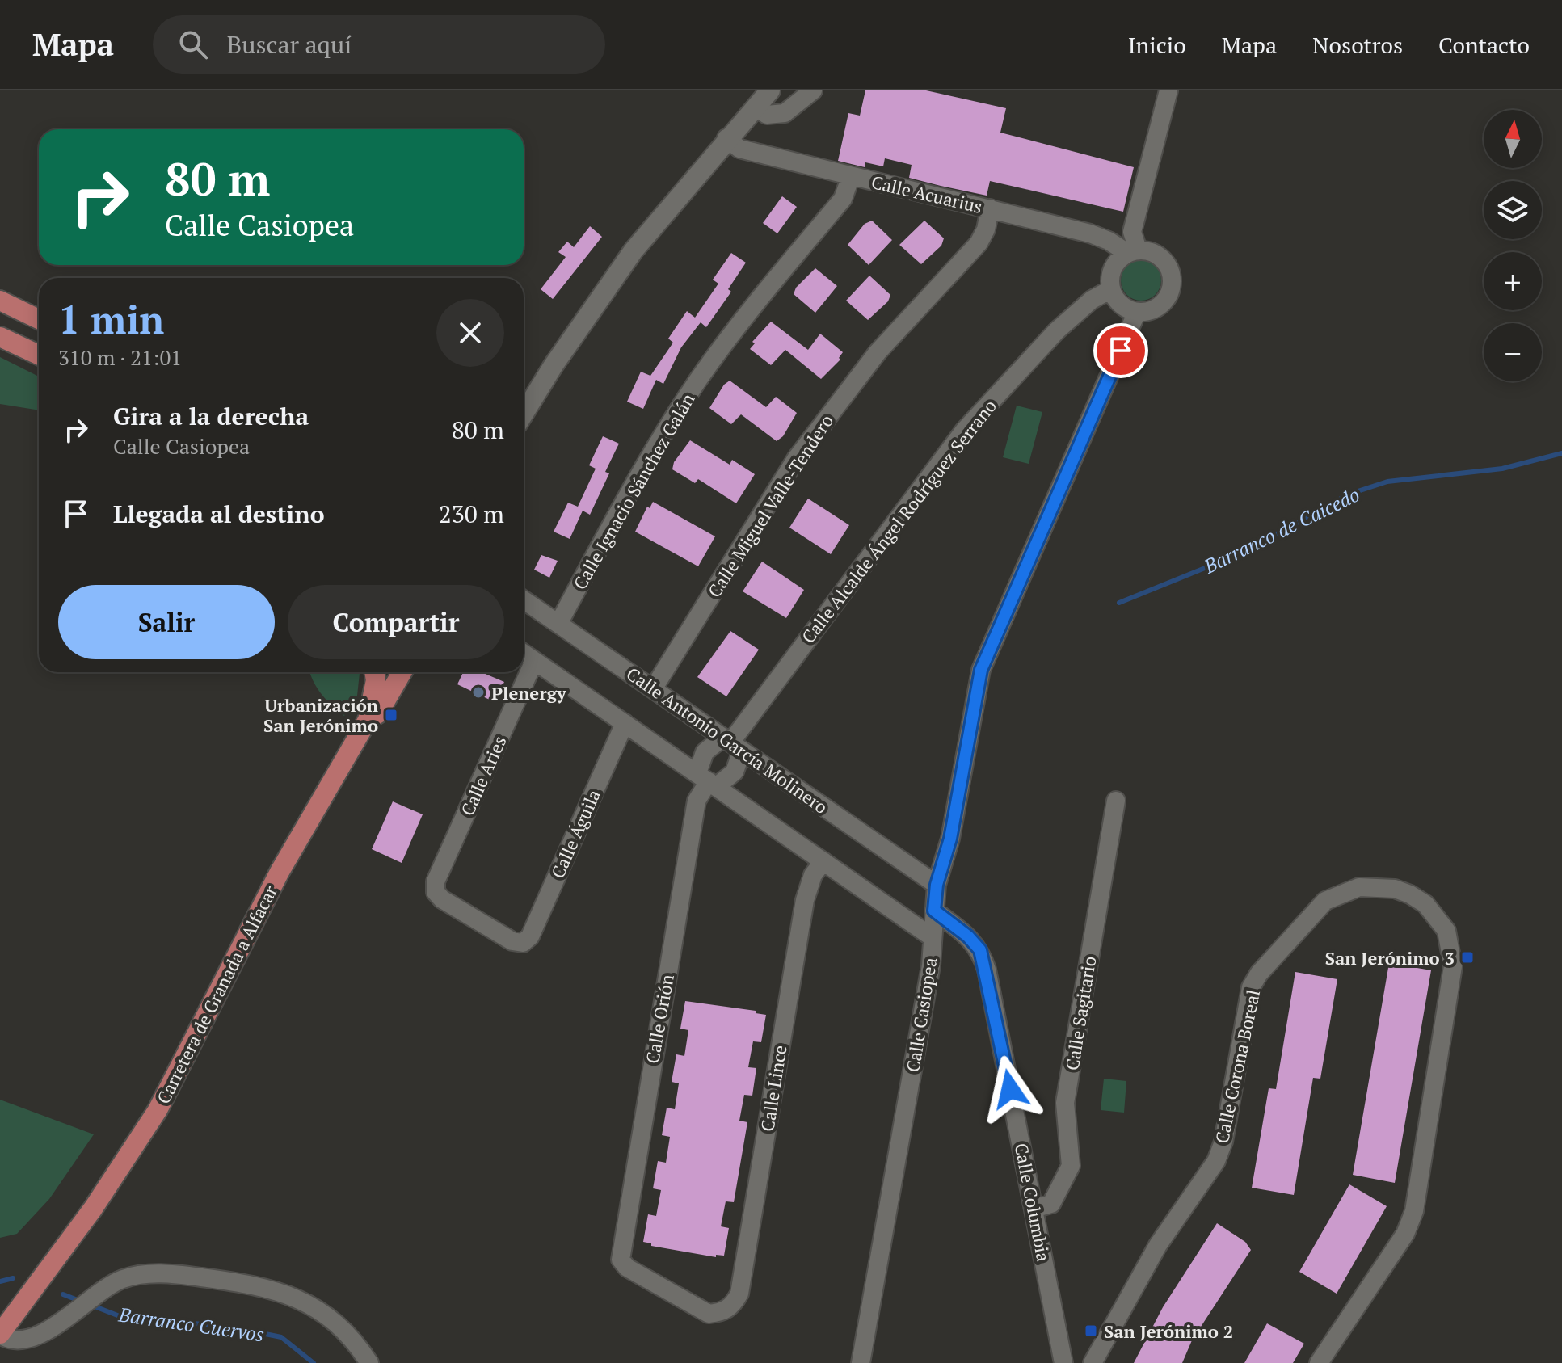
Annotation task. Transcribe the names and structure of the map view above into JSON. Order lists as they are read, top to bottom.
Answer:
{
  "streets": {
    "main road": ["Carretera de Granada a Alfacar"],
    "street": [
      "Calle Acuarius",
      "Calle Ignacio Sánchez Galán",
      "Calle Miguel Valle-Tendero",
      "Calle Alcalde Ángel Rodríguez Serrano",
      "Calle Antonio García Molinero",
      "Calle Aries",
      "Calle Águila",
      "Calle Sagitario",
      "Calle Casiopea",
      "Calle Orión",
      "Calle Corona Boreal",
      "Calle Lince",
      "Calle Columbia"
    ]
  },
  "crossings": [
    ["Calle Acuarius", "Calle Ignacio Sánchez Galán"],
    ["Calle Acuarius", "Calle Miguel Valle-Tendero"],
    ["Calle Acuarius", "Calle Alcalde Ángel Rodríguez Serrano"],
    ["Calle Acuarius", "Calle Casiopea"],
    ["Calle Ignacio Sánchez Galán", "Calle Antonio García Molinero"],
    ["Calle Miguel Valle-Tendero", "Calle Antonio García Molinero"],
    ["Calle Alcalde Ángel Rodríguez Serrano", "Calle Antonio García Molinero"],
    ["Calle Alcalde Ángel Rodríguez Serrano", "Calle Casiopea"],
    ["Calle Antonio García Molinero", "Calle Casiopea"],
    ["Calle Aries", "Calle Águila"],
    ["Calle Sagitario", "Calle Columbia"],
    ["Calle Casiopea", "Calle Columbia"],
    ["Calle Orión", "Calle Lince"]
  ],
  "water": ["Barranco de Caicedo", "Barranco Cuervos"],
  "places": {
    "other": ["Plenergy"],
    "transit": ["Urbanización San Jerónimo", "San Jerónimo 3", "San Jerónimo 2"]
  },
  "north": "top",
  "page": {
    "header": "Mapa",
    "search": "Buscar aquí",
    "nav": [
      "Inicio",
      "Mapa",
      "Nosotros",
      "Contacto"
    ],
    "map_buttons": ["+", "−"],
    "turn": ["80 m", "Calle Casiopea"],
    "heading": ["1 min", "310 m · 21:01"],
    "list": [
      {
        "name": "Gira a la derecha",
        "note": "Calle Casiopea",
        "value": "80 m"
      },
      {
        "name": "Llegada al destino",
        "value": "230 m"
      }
    ],
    "buttons": ["Salir", "Compartir"]
  }
}
